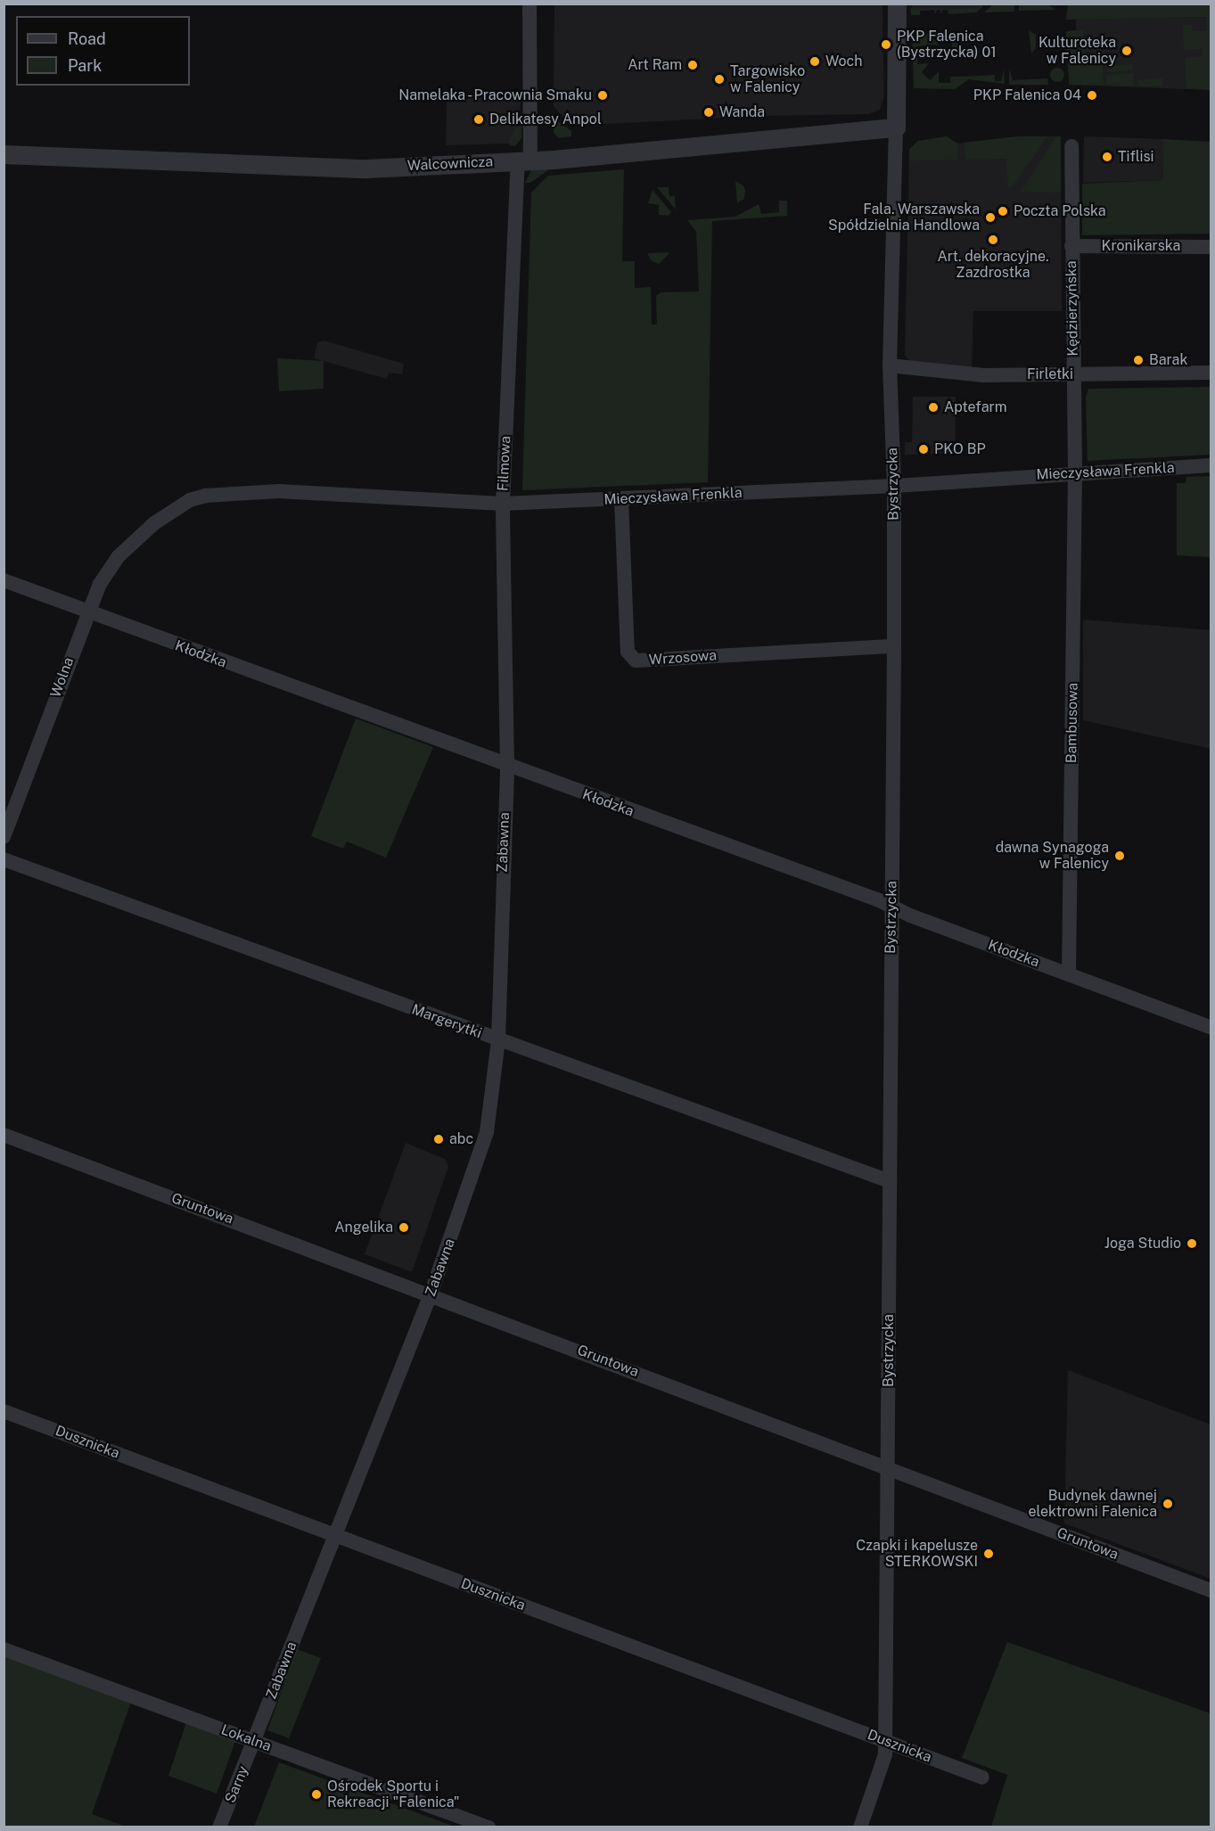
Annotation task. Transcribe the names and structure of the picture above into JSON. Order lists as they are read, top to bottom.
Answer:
{
  "streets": {
    "street": [
      "Walcownicza",
      "Kronikarska",
      "Kędzierzyńska",
      "Firletki",
      "Filmowa",
      "Mieczysława Frenkla",
      "Bystrzycka",
      "Kłodzka",
      "Wrzosowa",
      "Wolna",
      "Bambusowa",
      "Zabawna",
      "Margerytki",
      "Gruntowa",
      "Dusznicka",
      "Lokalna",
      "Sarny"
    ]
  },
  "crossings": [
    ["Walcownicza", "Filmowa"],
    ["Walcownicza", "Bystrzycka"],
    ["Kronikarska", "Kędzierzyńska"],
    ["Kędzierzyńska", "Firletki"],
    ["Kędzierzyńska", "Mieczysława Frenkla"],
    ["Kędzierzyńska", "Bambusowa"],
    ["Firletki", "Bystrzycka"],
    ["Filmowa", "Mieczysława Frenkla"],
    ["Filmowa", "Kłodzka"],
    ["Filmowa", "Zabawna"],
    ["Mieczysława Frenkla", "Bystrzycka"],
    ["Mieczysława Frenkla", "Wrzosowa"],
    ["Mieczysława Frenkla", "Wolna"],
    ["Mieczysława Frenkla", "Bambusowa"],
    ["Bystrzycka", "Kłodzka"],
    ["Bystrzycka", "Wrzosowa"],
    ["Bystrzycka", "Margerytki"],
    ["Bystrzycka", "Gruntowa"],
    ["Bystrzycka", "Dusznicka"],
    ["Kłodzka", "Wolna"],
    ["Kłodzka", "Bambusowa"],
    ["Kłodzka", "Zabawna"],
    ["Zabawna", "Margerytki"],
    ["Zabawna", "Gruntowa"],
    ["Zabawna", "Dusznicka"],
    ["Zabawna", "Lokalna"],
    ["Zabawna", "Sarny"],
    ["Lokalna", "Sarny"]
  ],
  "places": [
    "PKP Falenica (Bystrzycka) 01",
    "Kulturoteka w Falenicy",
    "Woch",
    "Art Ram",
    "Targowisko w Falenicy",
    "Namelaka - Pracownia Smaku",
    "PKP Falenica 04",
    "Wanda",
    "Delikatesy Anpol",
    "Tiflisi",
    "Poczta Polska",
    "Fala. Warszawska Spółdzielnia Handlowa",
    "Art. dekoracyjne. Zazdrostka",
    "Barak",
    "Aptefarm",
    "PKO BP",
    "dawna Synagoga w Falenicy",
    "abc",
    "Angelika",
    "Joga Studio",
    "Budynek dawnej elektrowni Falenica",
    "Czapki i kapelusze STERKOWSKI",
    "Ośrodek Sportu i Rekreacji \"Falenica\""
  ],
  "legend": ["Road", "Park"]
}
